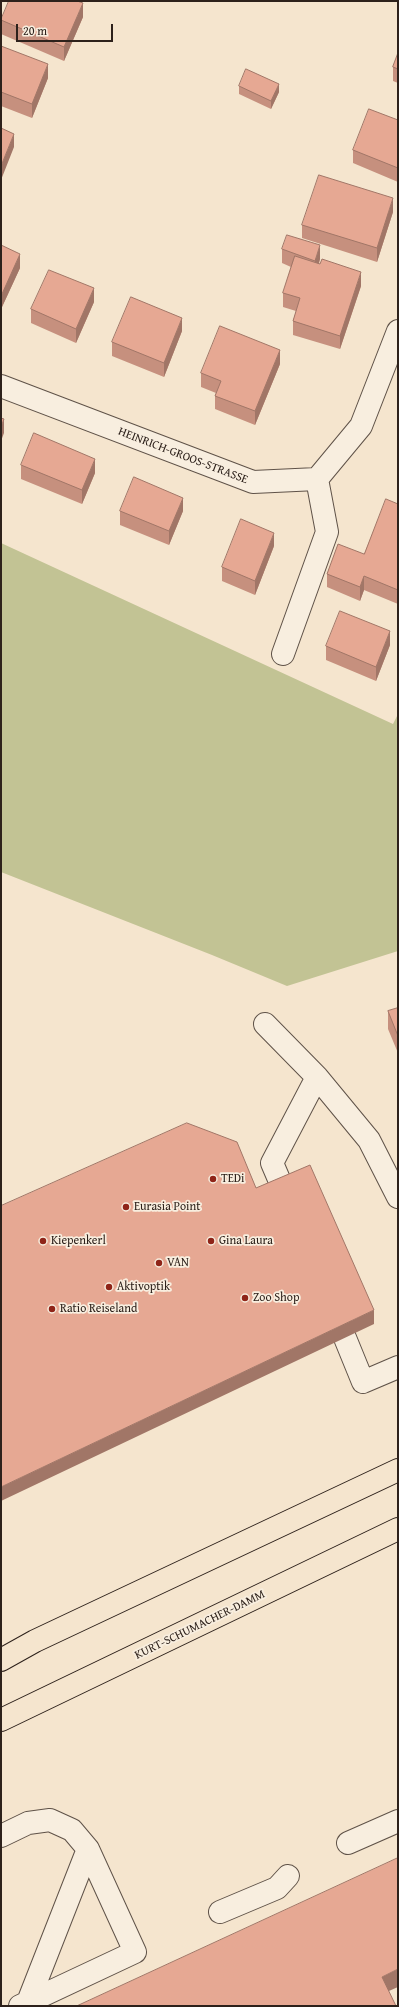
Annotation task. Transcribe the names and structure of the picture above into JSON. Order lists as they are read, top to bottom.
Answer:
{
  "streets": {
    "main road": ["KURT-SCHUMACHER-DAMM"],
    "street": ["HEINRICH-GROOS-STRASSE"]
  },
  "places": [
    "TEDi",
    "Eurasia Point",
    "Kiepenkerl",
    "Gina Laura",
    "VAN",
    "Aktivoptik",
    "Zoo Shop",
    "Ratio Reiseland"
  ],
  "scale_bar": "20 m"
}
